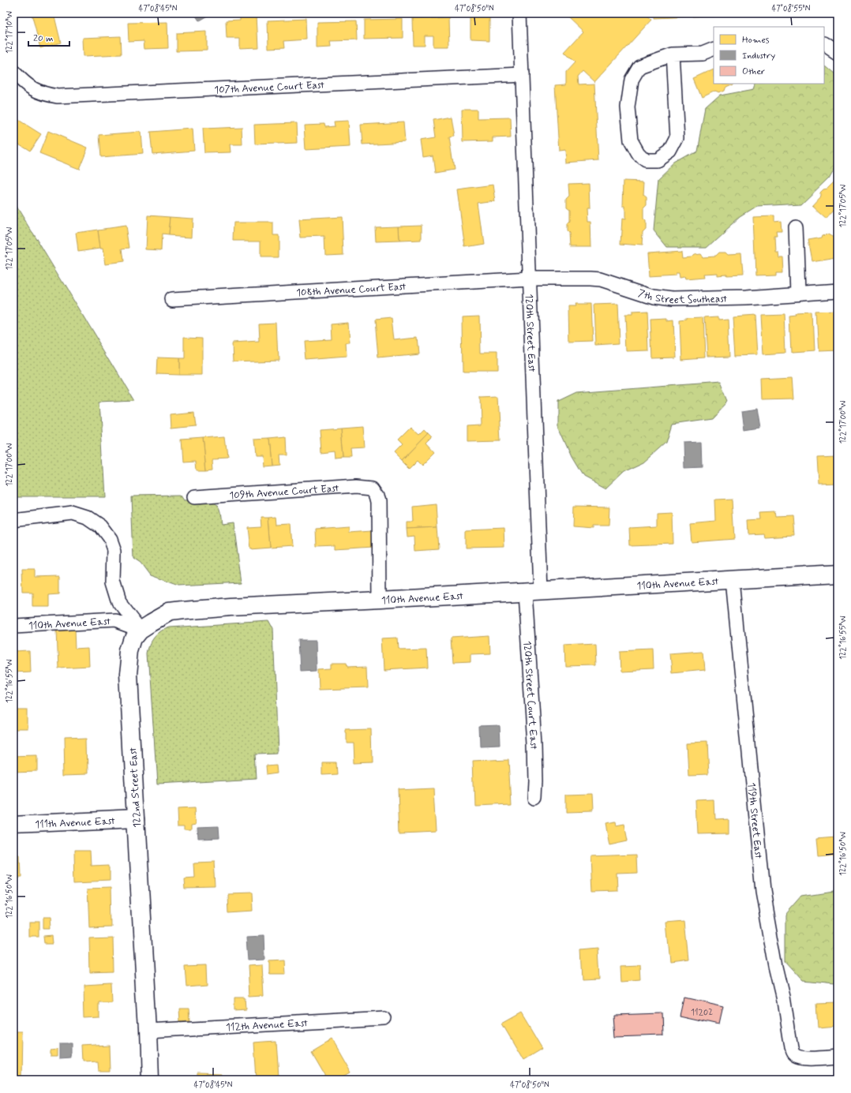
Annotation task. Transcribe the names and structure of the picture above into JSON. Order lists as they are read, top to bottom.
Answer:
{
  "streets": {
    "street": [
      "107th Avenue Court East",
      "108th Avenue Court East",
      "7th Street Southeast",
      "120th Street East",
      "109th Avenue Court East",
      "110th Avenue East",
      "120th Street Court East",
      "122nd Street East",
      "119th Street East",
      "111th Avenue East",
      "112th Avenue East"
    ]
  },
  "crossings": [
    ["107th Avenue Court East", "120th Street East"],
    ["108th Avenue Court East", "7th Street Southeast"],
    ["108th Avenue Court East", "120th Street East"],
    ["7th Street Southeast", "120th Street East"],
    ["120th Street East", "110th Avenue East"],
    ["120th Street East", "120th Street Court East"],
    ["109th Avenue Court East", "110th Avenue East"],
    ["110th Avenue East", "120th Street Court East"],
    ["110th Avenue East", "122nd Street East"],
    ["110th Avenue East", "119th Street East"],
    ["122nd Street East", "111th Avenue East"],
    ["122nd Street East", "112th Avenue East"]
  ],
  "house_numbers": ["11202"],
  "legend": ["Homes", "Industry", "Other"],
  "scale_bar": "20 m",
  "coordinates": [
    "47°08'45\"N",
    "47°08'50\"N",
    "47°08'55\"N",
    "122°17'10\"W",
    "122°17'05\"W",
    "122°17'00\"W",
    "122°16'55\"W",
    "122°16'50\"W"
  ]
}
